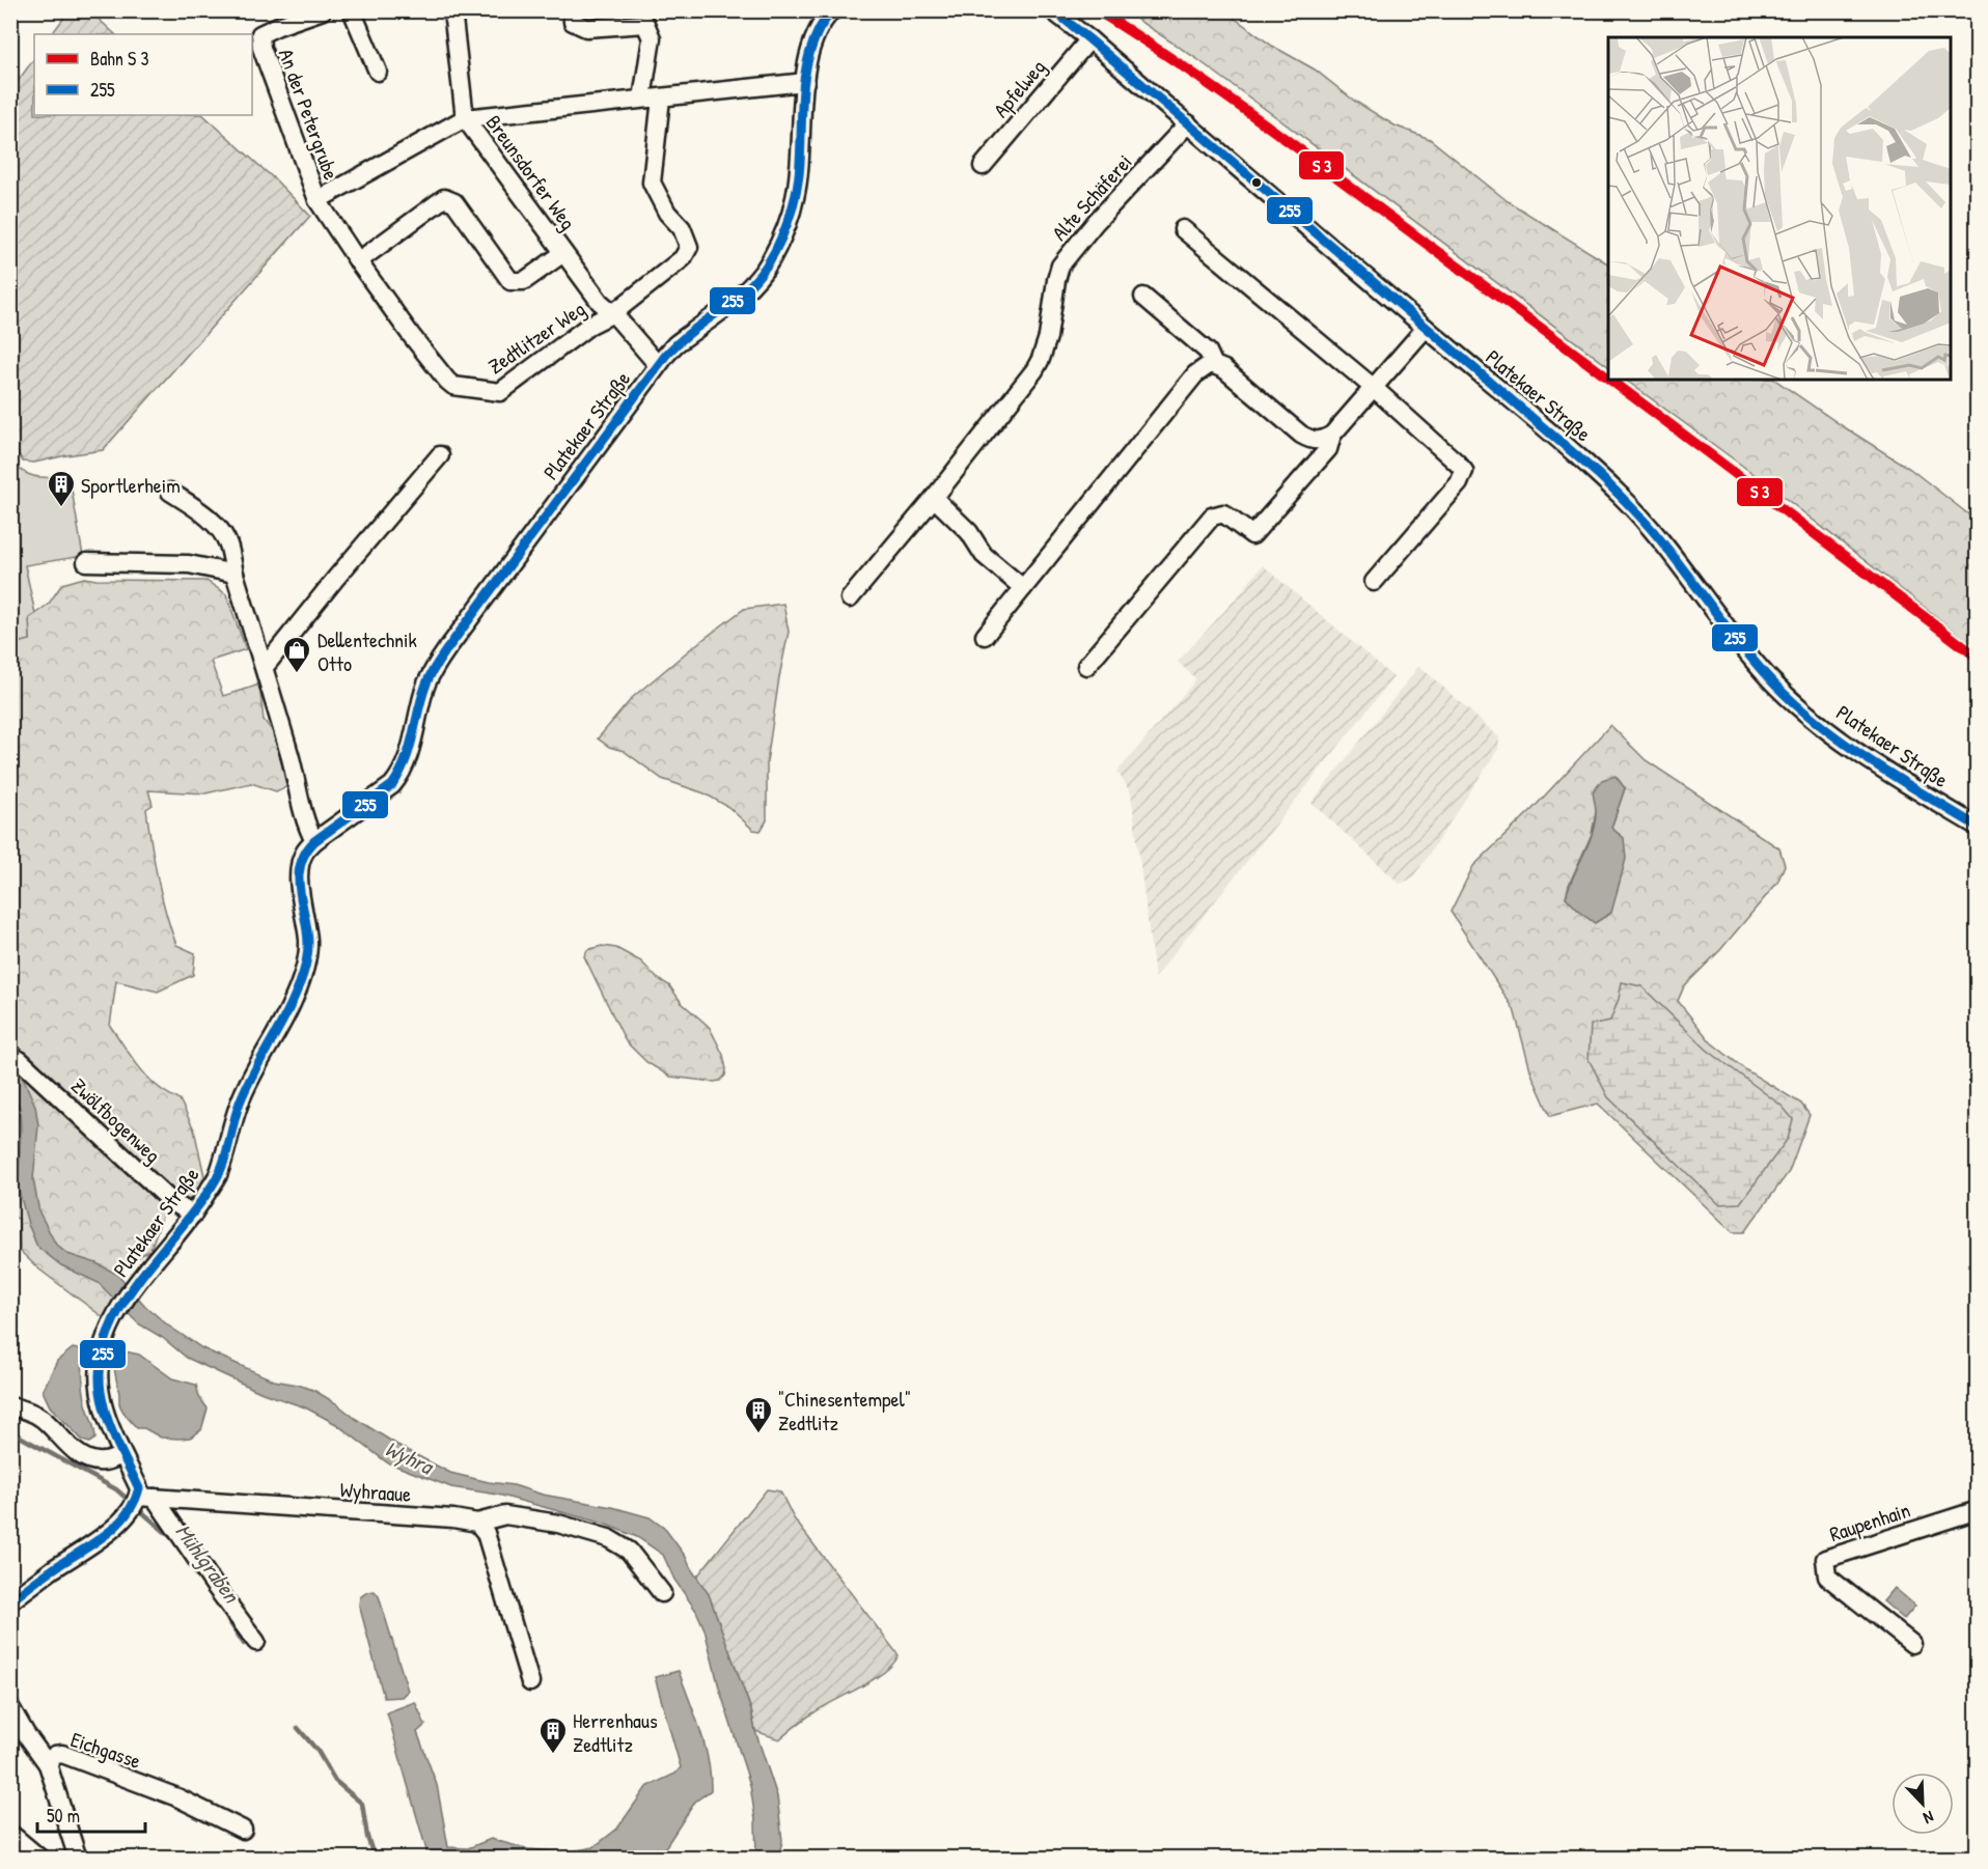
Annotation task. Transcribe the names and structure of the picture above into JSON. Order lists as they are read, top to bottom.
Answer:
{
  "streets": {
    "street": [
      "Apfelweg",
      "An der Petergrube",
      "Breunsdorfer Weg",
      "Alte Schäferei",
      "Zedtlitzer Weg",
      "Platekaer Straße",
      "Zwölfbogenweg",
      "Wyhraaue",
      "Raupenhain",
      "Eichgasse"
    ]
  },
  "crossings": [
    ["Apfelweg", "Platekaer Straße"],
    ["An der Petergrube", "Breunsdorfer Weg"],
    ["Breunsdorfer Weg", "Zedtlitzer Weg"],
    ["Breunsdorfer Weg", "Platekaer Straße"],
    ["Alte Schäferei", "Platekaer Straße"],
    ["Zedtlitzer Weg", "Platekaer Straße"],
    ["Platekaer Straße", "Zwölfbogenweg"],
    ["Platekaer Straße", "Wyhraaue"]
  ],
  "water": ["Wyhra", "Mühlgraben"],
  "places": {
    "building": ["Sportlerheim", "\"Chinesentempel\" Zedtlitz", "Herrenhaus Zedtlitz"],
    "shop": ["Dellentechnik Otto"]
  },
  "lines": ["transit line 255"],
  "legend": ["Bahn S 3", "255"],
  "scale_bar": "50 m",
  "north": "bottom right"
}
